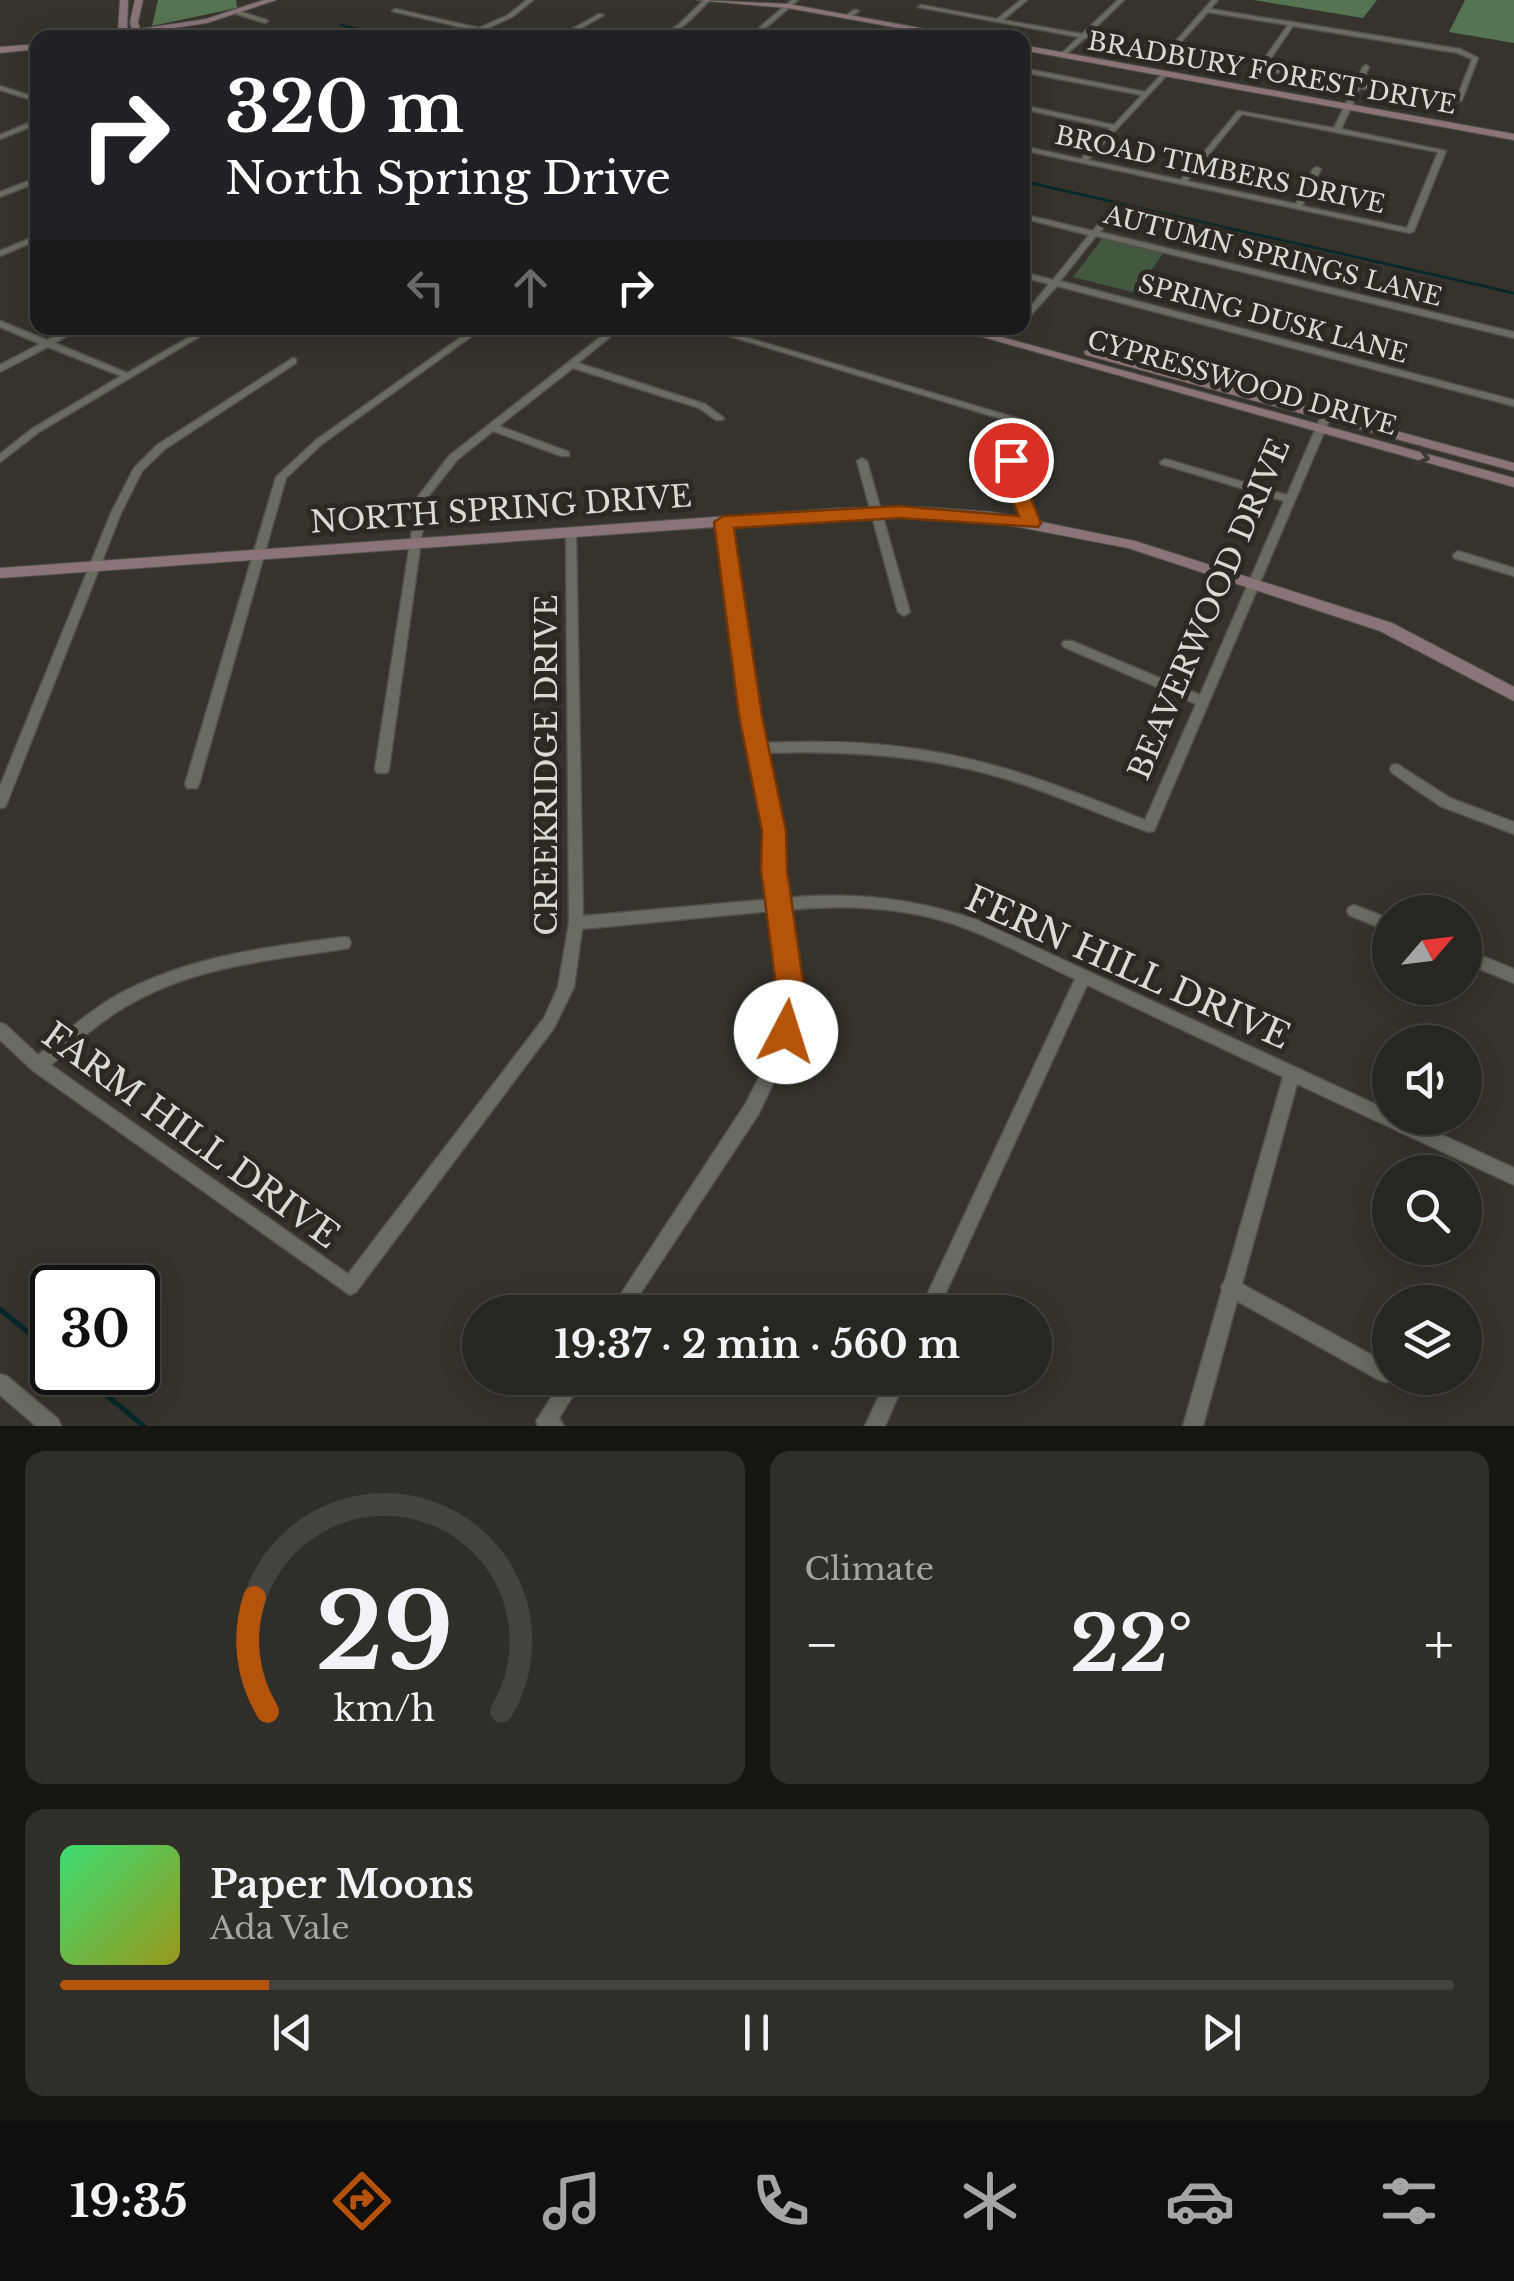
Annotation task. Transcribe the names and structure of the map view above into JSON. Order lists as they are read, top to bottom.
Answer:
{
  "streets": {
    "street": [
      "BRADBURY FOREST DRIVE",
      "BROAD TIMBERS DRIVE",
      "AUTUMN SPRINGS LANE",
      "SPRING DUSK LANE",
      "CYPRESSWOOD DRIVE",
      "NORTH SPRING DRIVE",
      "BEAVERWOOD DRIVE",
      "CREEKRIDGE DRIVE",
      "FERN HILL DRIVE",
      "FARM HILL DRIVE"
    ]
  },
  "crossings": [
    ["CYPRESSWOOD DRIVE", "BEAVERWOOD DRIVE"],
    ["NORTH SPRING DRIVE", "BEAVERWOOD DRIVE"],
    ["NORTH SPRING DRIVE", "CREEKRIDGE DRIVE"],
    ["CREEKRIDGE DRIVE", "FERN HILL DRIVE"],
    ["CREEKRIDGE DRIVE", "FARM HILL DRIVE"]
  ],
  "north": "top right",
  "page": {
    "turn": ["320 m", "North Spring Drive"],
    "limit": "30",
    "trip": "19:37 · 2 min · 560 m",
    "tile": "Climate",
    "heat": ["−", "22°", "+"],
    "song": ["Paper Moons", "Ada Vale"],
    "tabs": "19:35",
    "gauge": ["29", "km/h"]
  }
}
